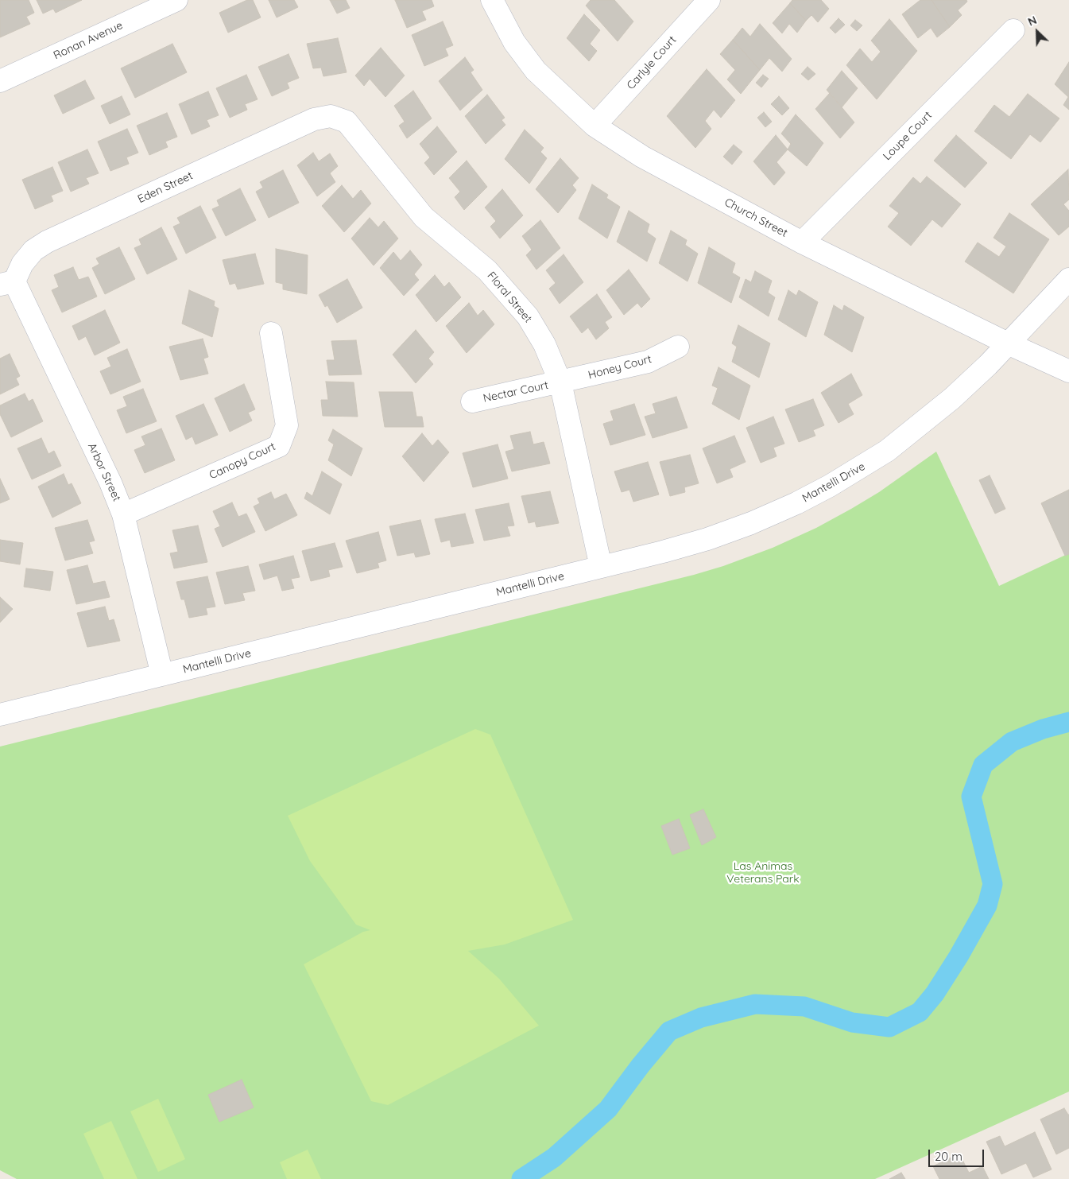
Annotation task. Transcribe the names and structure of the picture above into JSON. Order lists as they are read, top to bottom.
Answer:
{
  "streets": {
    "street": [
      "Ronan Avenue",
      "Carlyle Court",
      "Loupe Court",
      "Eden Street",
      "Church Street",
      "Floral Street",
      "Honey Court",
      "Nectar Court",
      "Canopy Court",
      "Arbor Street",
      "Mantelli Drive"
    ]
  },
  "crossings": [
    ["Carlyle Court", "Church Street"],
    ["Loupe Court", "Church Street"],
    ["Eden Street", "Floral Street"],
    ["Eden Street", "Arbor Street"],
    ["Church Street", "Mantelli Drive"],
    ["Floral Street", "Honey Court"],
    ["Floral Street", "Nectar Court"],
    ["Floral Street", "Mantelli Drive"],
    ["Honey Court", "Nectar Court"],
    ["Canopy Court", "Arbor Street"],
    ["Arbor Street", "Mantelli Drive"]
  ],
  "parks": ["Las Animas Veterans Park"],
  "scale_bar": "20 m",
  "north": "top left"
}
